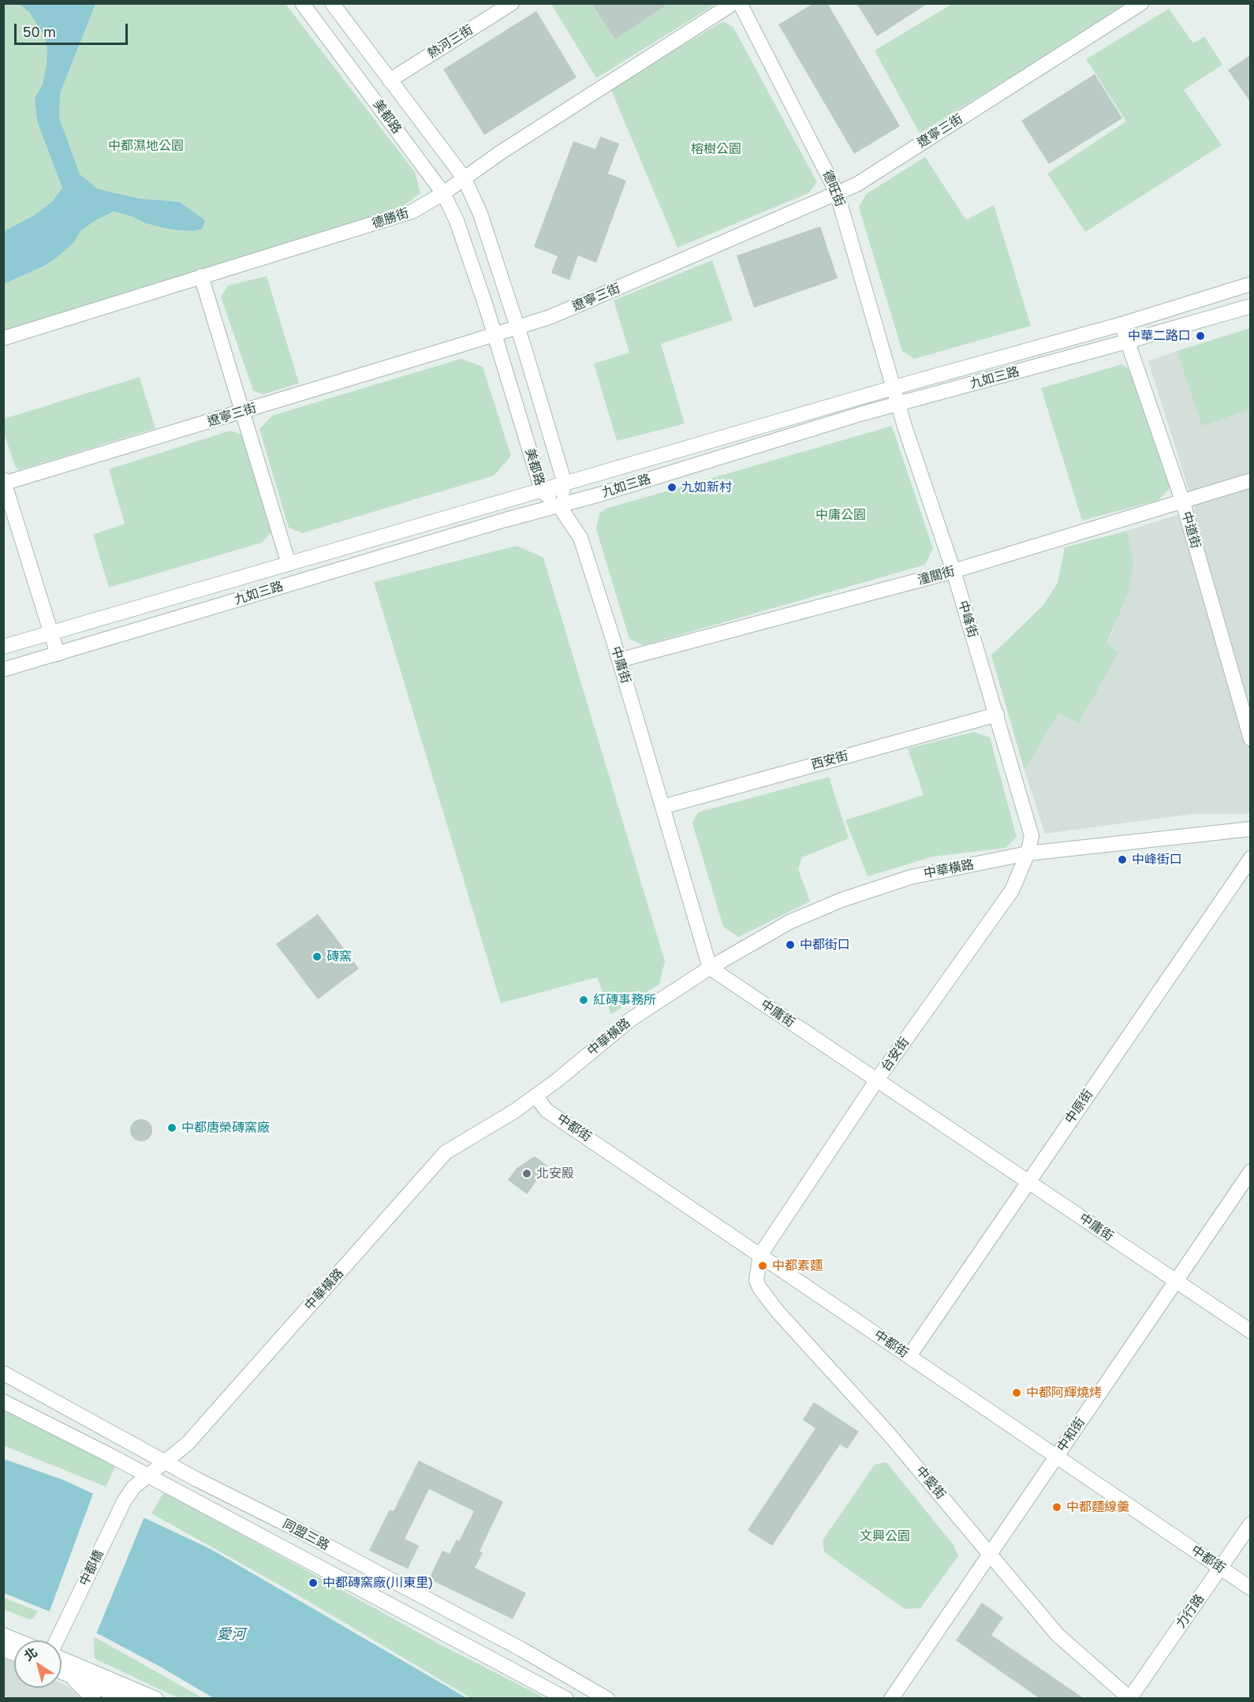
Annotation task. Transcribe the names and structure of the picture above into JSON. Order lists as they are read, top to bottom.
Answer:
{
  "streets": {
    "street": [
      "熱河三街",
      "美都路",
      "遼寧三街",
      "德旺街",
      "德勝街",
      "九如三路",
      "中道街",
      "潼關街",
      "中峰街",
      "中庸街",
      "西安街",
      "中華橫路",
      "台安街",
      "中原街",
      "中都街",
      "中和街",
      "中愛街",
      "同盟三路",
      "中都橋",
      "力行路"
    ]
  },
  "crossings": [
    ["熱河三街", "美都路"],
    ["美都路", "遼寧三街"],
    ["美都路", "德勝街"],
    ["美都路", "九如三路"],
    ["美都路", "中庸街"],
    ["遼寧三街", "德旺街"],
    ["德旺街", "九如三路"],
    ["德旺街", "中峰街"],
    ["九如三路", "中道街"],
    ["九如三路", "中峰街"],
    ["九如三路", "中庸街"],
    ["中道街", "潼關街"],
    ["潼關街", "中峰街"],
    ["潼關街", "中庸街"],
    ["中峰街", "西安街"],
    ["中峰街", "中華橫路"],
    ["中峰街", "台安街"],
    ["中庸街", "西安街"],
    ["中庸街", "中華橫路"],
    ["中庸街", "台安街"],
    ["中庸街", "中原街"],
    ["中庸街", "中和街"],
    ["中華橫路", "台安街"],
    ["中華橫路", "中都街"],
    ["中華橫路", "同盟三路"],
    ["中華橫路", "中都橋"],
    ["台安街", "中都街"],
    ["台安街", "中愛街"],
    ["中原街", "中都街"],
    ["中都街", "中和街"],
    ["中都街", "中愛街"],
    ["中都街", "力行路"],
    ["中和街", "中愛街"],
    ["中愛街", "力行路"]
  ],
  "water": ["愛河"],
  "parks": [
    "中都濕地公園",
    "榕樹公園",
    "中庸公園",
    "文興公園"
  ],
  "places": [
    "中華二路口",
    "九如新村",
    "中峰街口",
    "中都街口",
    "磚窯",
    "紅磚事務所",
    "中都唐榮磚窯廠",
    "北安殿",
    "中都素麵",
    "中都阿輝燒烤",
    "中都麵線羹",
    "中都磚窯廠(川東里)"
  ],
  "scale_bar": "50 m",
  "north": "top left"
}
